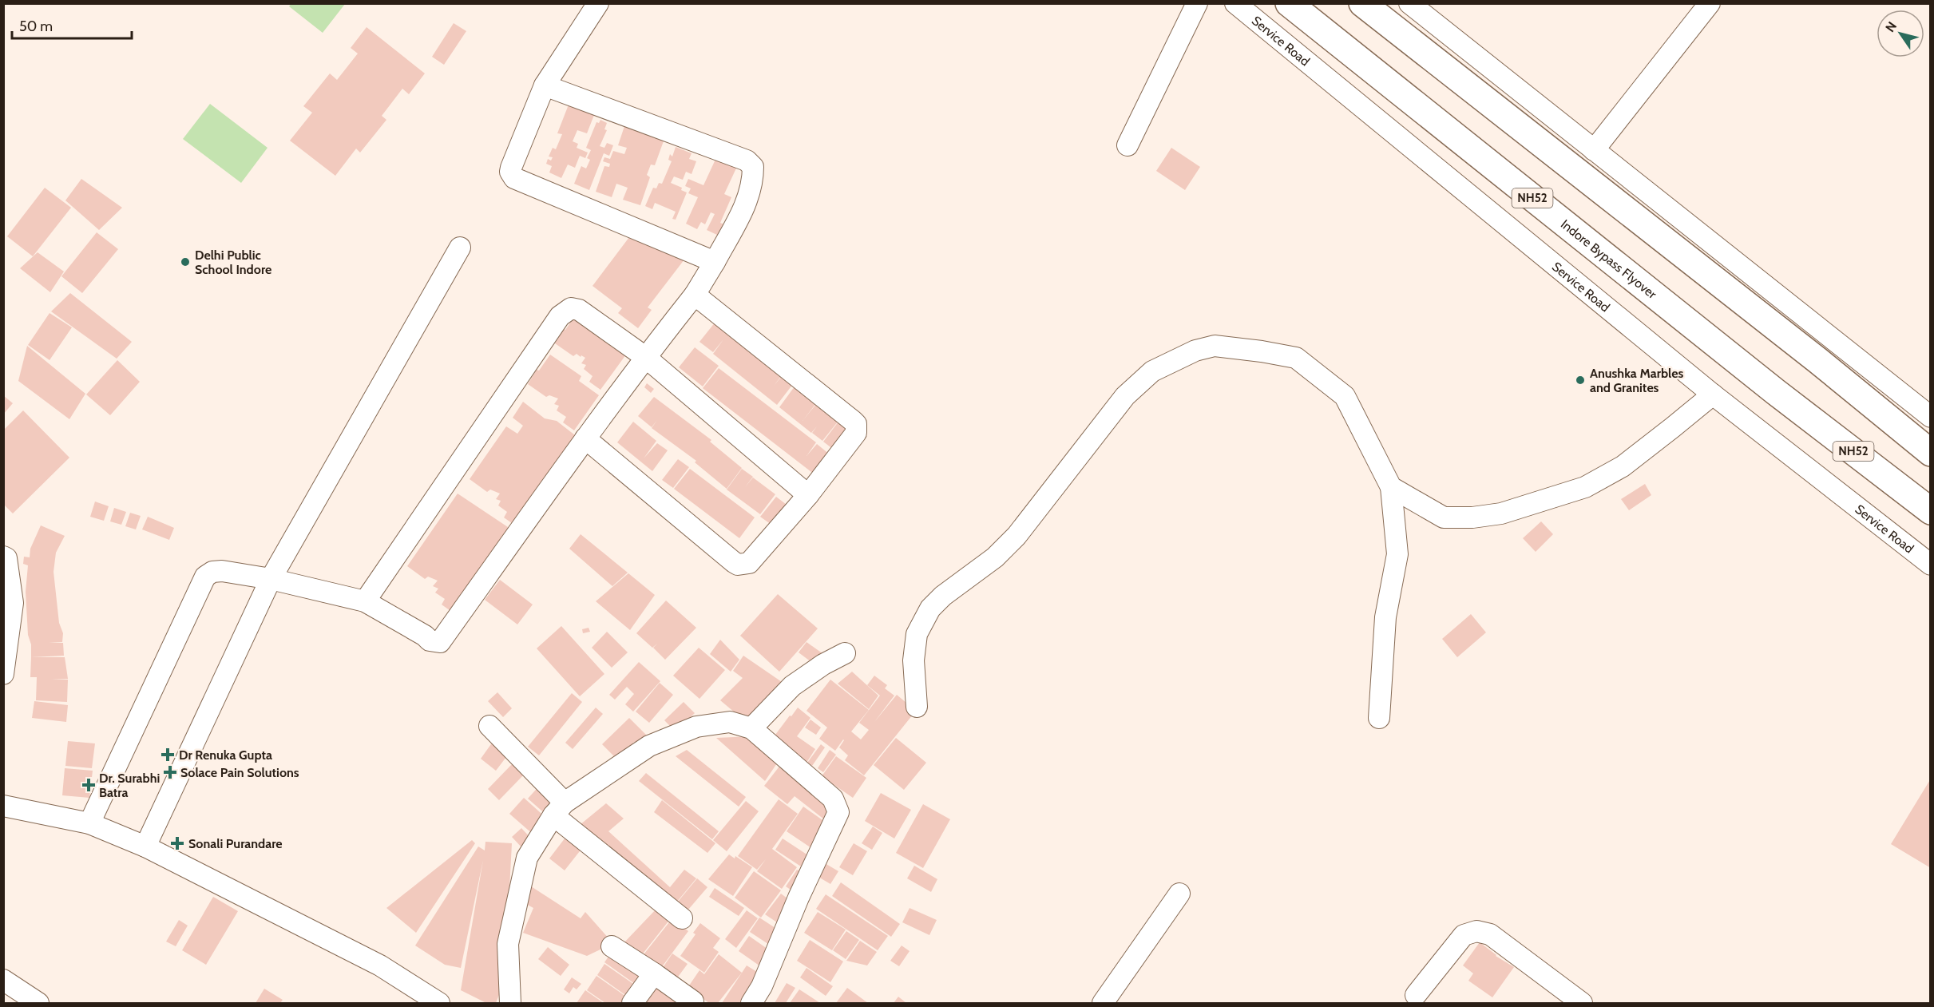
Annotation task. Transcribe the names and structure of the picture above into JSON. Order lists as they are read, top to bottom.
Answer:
{
  "streets": {
    "highway": ["NH52", "Indore Bypass Flyover"],
    "street": ["Service Road"]
  },
  "places": {
    "other": ["Delhi Public School Indore", "Anushka Marbles and Granites"],
    "health": [
      "Dr Renuka Gupta",
      "Solace Pain Solutions",
      "Dr. Surabhi Batra",
      "Sonali Purandare"
    ]
  },
  "scale_bar": "50 m",
  "north": "top left"
}
